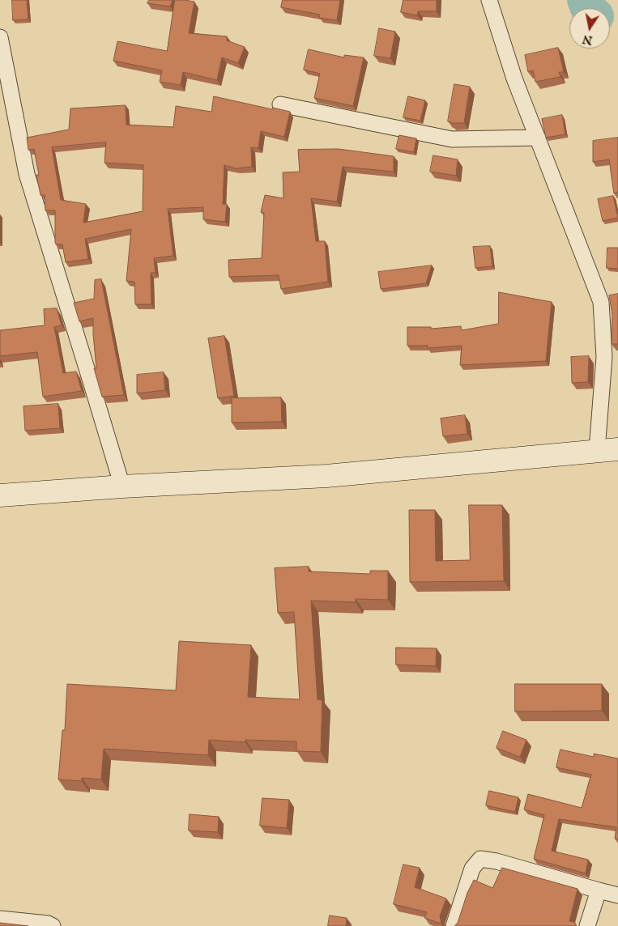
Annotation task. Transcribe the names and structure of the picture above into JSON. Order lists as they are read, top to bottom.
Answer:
{
  "north": "bottom"
}
